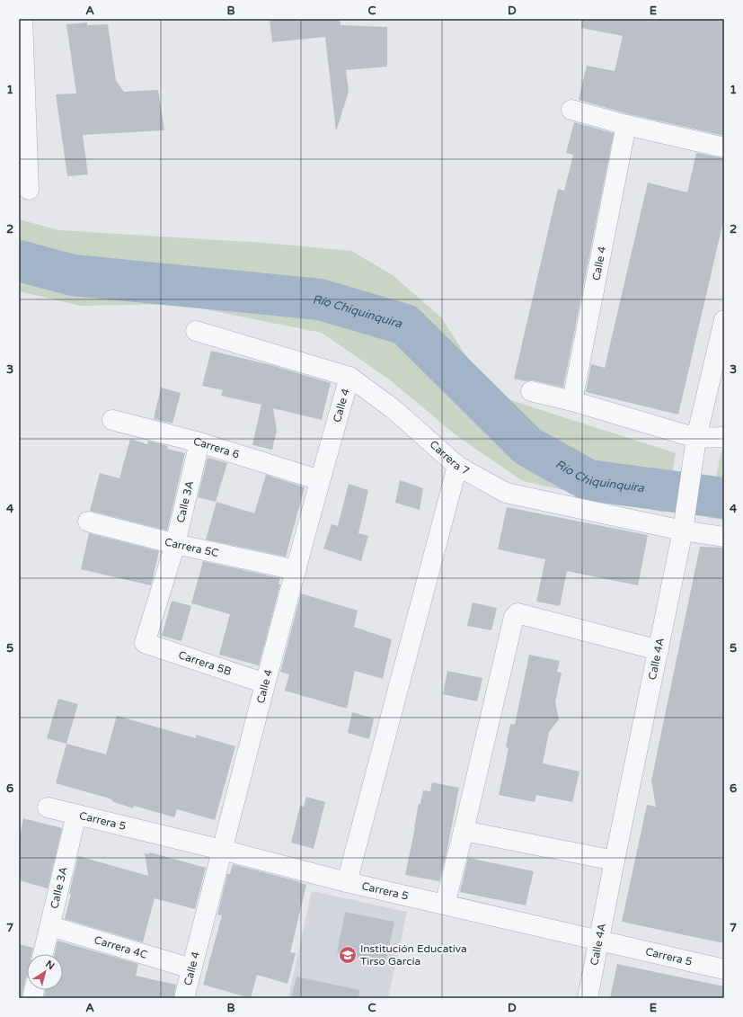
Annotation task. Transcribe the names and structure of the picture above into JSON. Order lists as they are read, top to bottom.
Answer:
{
  "streets": {
    "street": [
      "Calle 4",
      "Carrera 6",
      "Carrera 7",
      "Calle 3A",
      "Carrera 5C",
      "Calle 4A",
      "Carrera 5B",
      "Carrera 5",
      "Carrera 4C"
    ]
  },
  "crossings": [
    ["Calle 4", "Carrera 6"],
    ["Calle 4", "Carrera 7"],
    ["Calle 4", "Carrera 5C"],
    ["Calle 4", "Carrera 5B"],
    ["Calle 4", "Carrera 5"],
    ["Calle 4", "Carrera 4C"],
    ["Carrera 6", "Calle 3A"],
    ["Carrera 7", "Calle 4A"],
    ["Calle 3A", "Carrera 5C"],
    ["Calle 3A", "Carrera 5B"],
    ["Calle 3A", "Carrera 5"],
    ["Calle 3A", "Carrera 4C"],
    ["Calle 4A", "Carrera 5"]
  ],
  "water": ["Río Chiquinquira"],
  "places": {
    "school or university": ["Institución Educativa Tirso García"]
  },
  "north": "top right",
  "grid": {
    "columns": [
      "A",
      "B",
      "C",
      "D",
      "E"
    ],
    "rows": [
      "1",
      "2",
      "3",
      "4",
      "5",
      "6",
      "7"
    ]
  }
}
